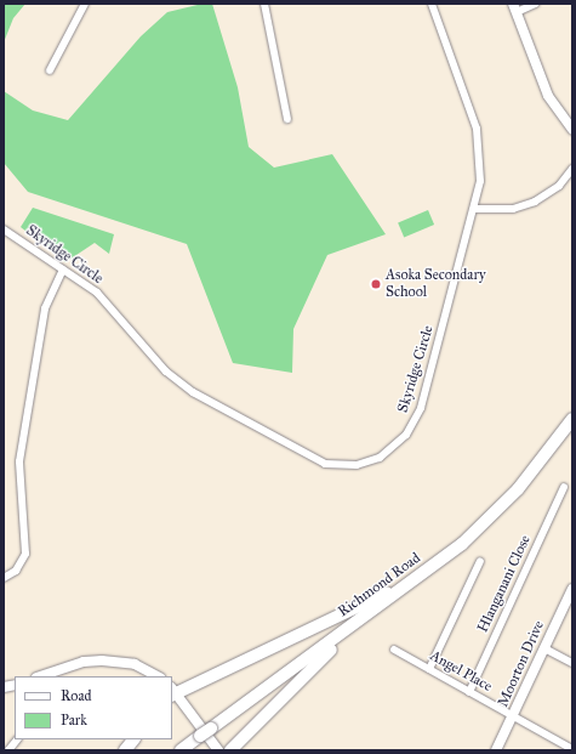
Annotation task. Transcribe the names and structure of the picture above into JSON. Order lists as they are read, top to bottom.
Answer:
{
  "streets": {
    "highway": ["Richmond Road"],
    "street": [
      "Skyridge Circle",
      "Hlanganani Close",
      "Moorton Drive",
      "Angel Place"
    ]
  },
  "crossings": [
    ["Hlanganani Close", "Angel Place"],
    ["Moorton Drive", "Angel Place"]
  ],
  "places": ["Asoka Secondary School"],
  "legend": ["Road", "Park"]
}
